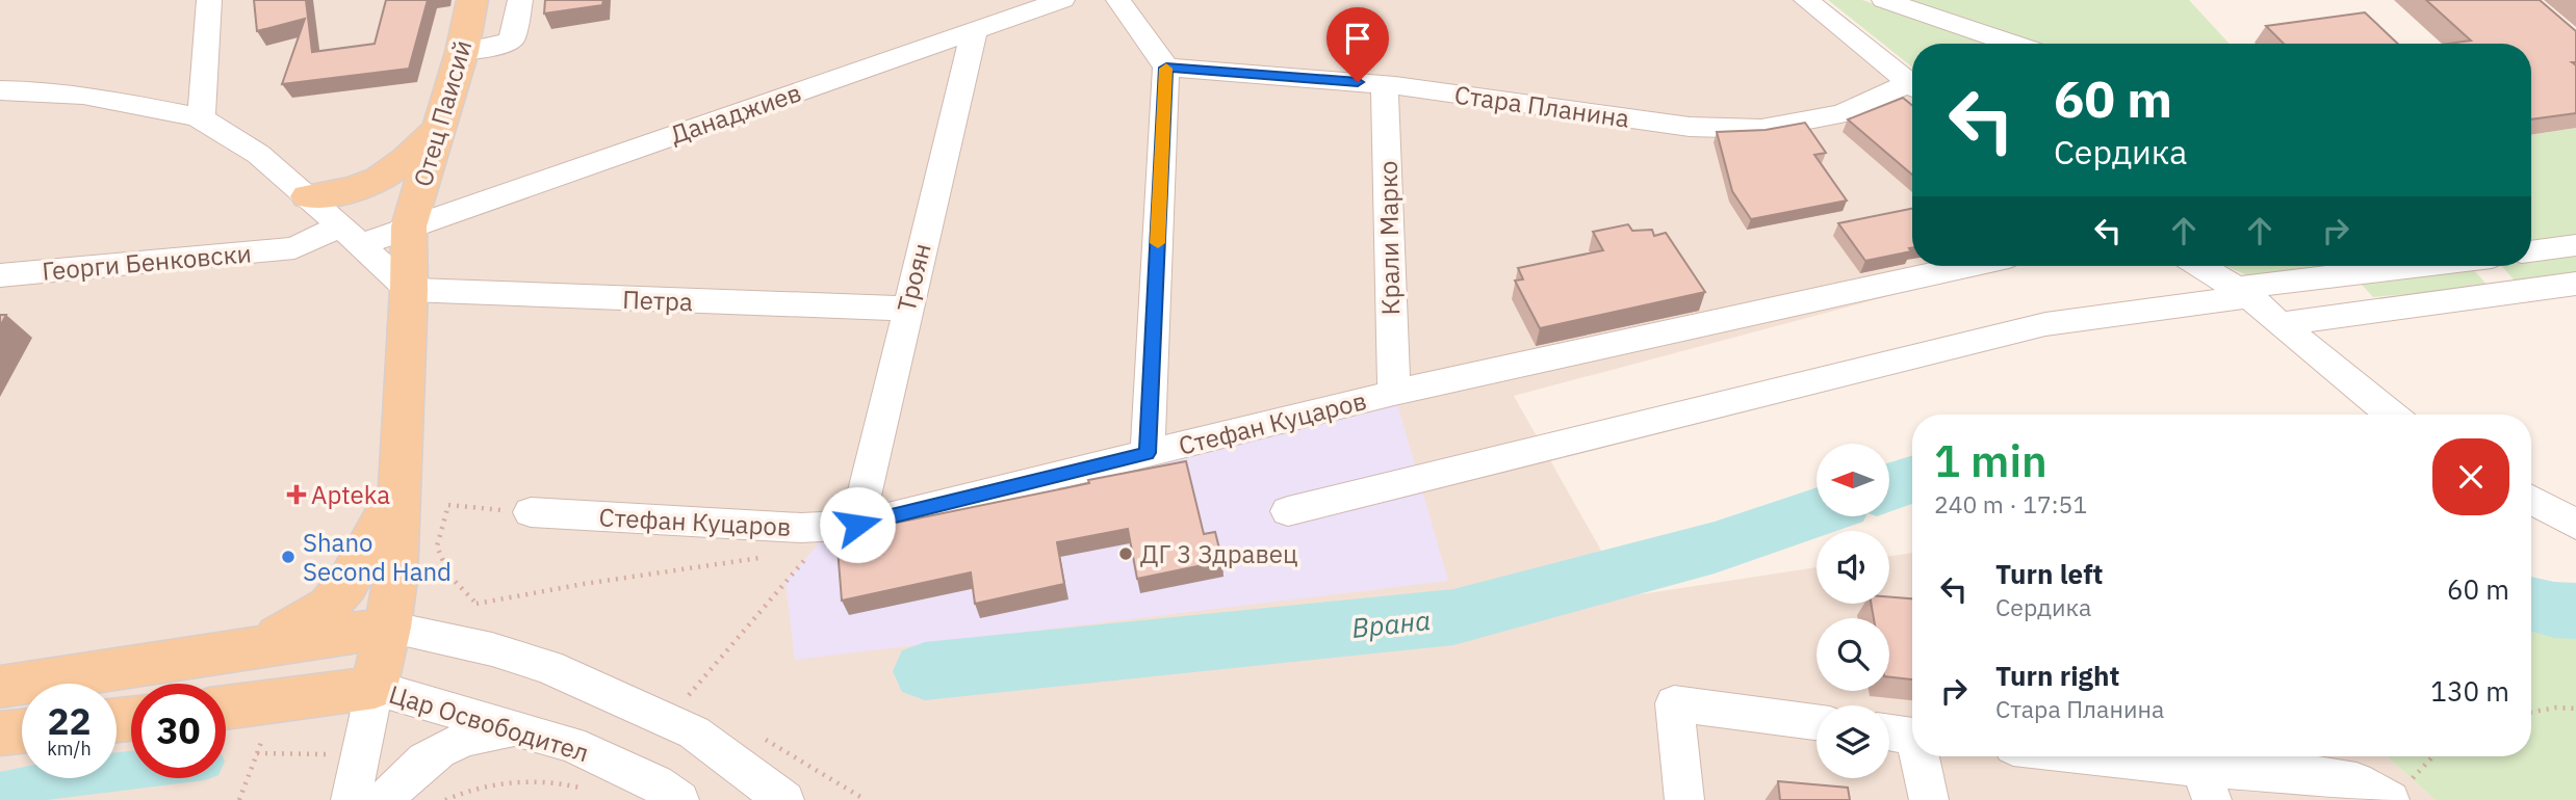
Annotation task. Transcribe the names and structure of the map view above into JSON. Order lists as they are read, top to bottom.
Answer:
{
  "streets": {
    "main road": ["Отец Паисий"],
    "street": [
      "Стара Планина",
      "Данаджиев",
      "Крали Марко",
      "Георги Бенковски",
      "Троян",
      "Петра",
      "Стефан Куцаров",
      "Цар Освободител"
    ]
  },
  "crossings": [
    ["Стара Планина", "Крали Марко"],
    ["Отец Паисий", "Данаджиев"],
    ["Отец Паисий", "Петра"],
    ["Отец Паисий", "Цар Освободител"],
    ["Данаджиев", "Георги Бенковски"],
    ["Данаджиев", "Троян"],
    ["Крали Марко", "Стефан Куцаров"],
    ["Троян", "Петра"],
    ["Троян", "Стефан Куцаров"]
  ],
  "water": ["Врана"],
  "places": {
    "health": ["Apteka"],
    "other": ["ДГ 3 Здравец", "Shano Second Hand"]
  },
  "north": "left",
  "page": {
    "turn": ["60 m", "Сердика"],
    "heading": ["1 min", "240 m · 17:51"],
    "list": [
      {
        "name": "Turn left",
        "note": "Сердика",
        "value": "60 m"
      },
      {
        "name": "Turn right",
        "note": "Стара Планина",
        "value": "130 m"
      }
    ],
    "speed": "22 km/h",
    "limit": "30"
  }
}
